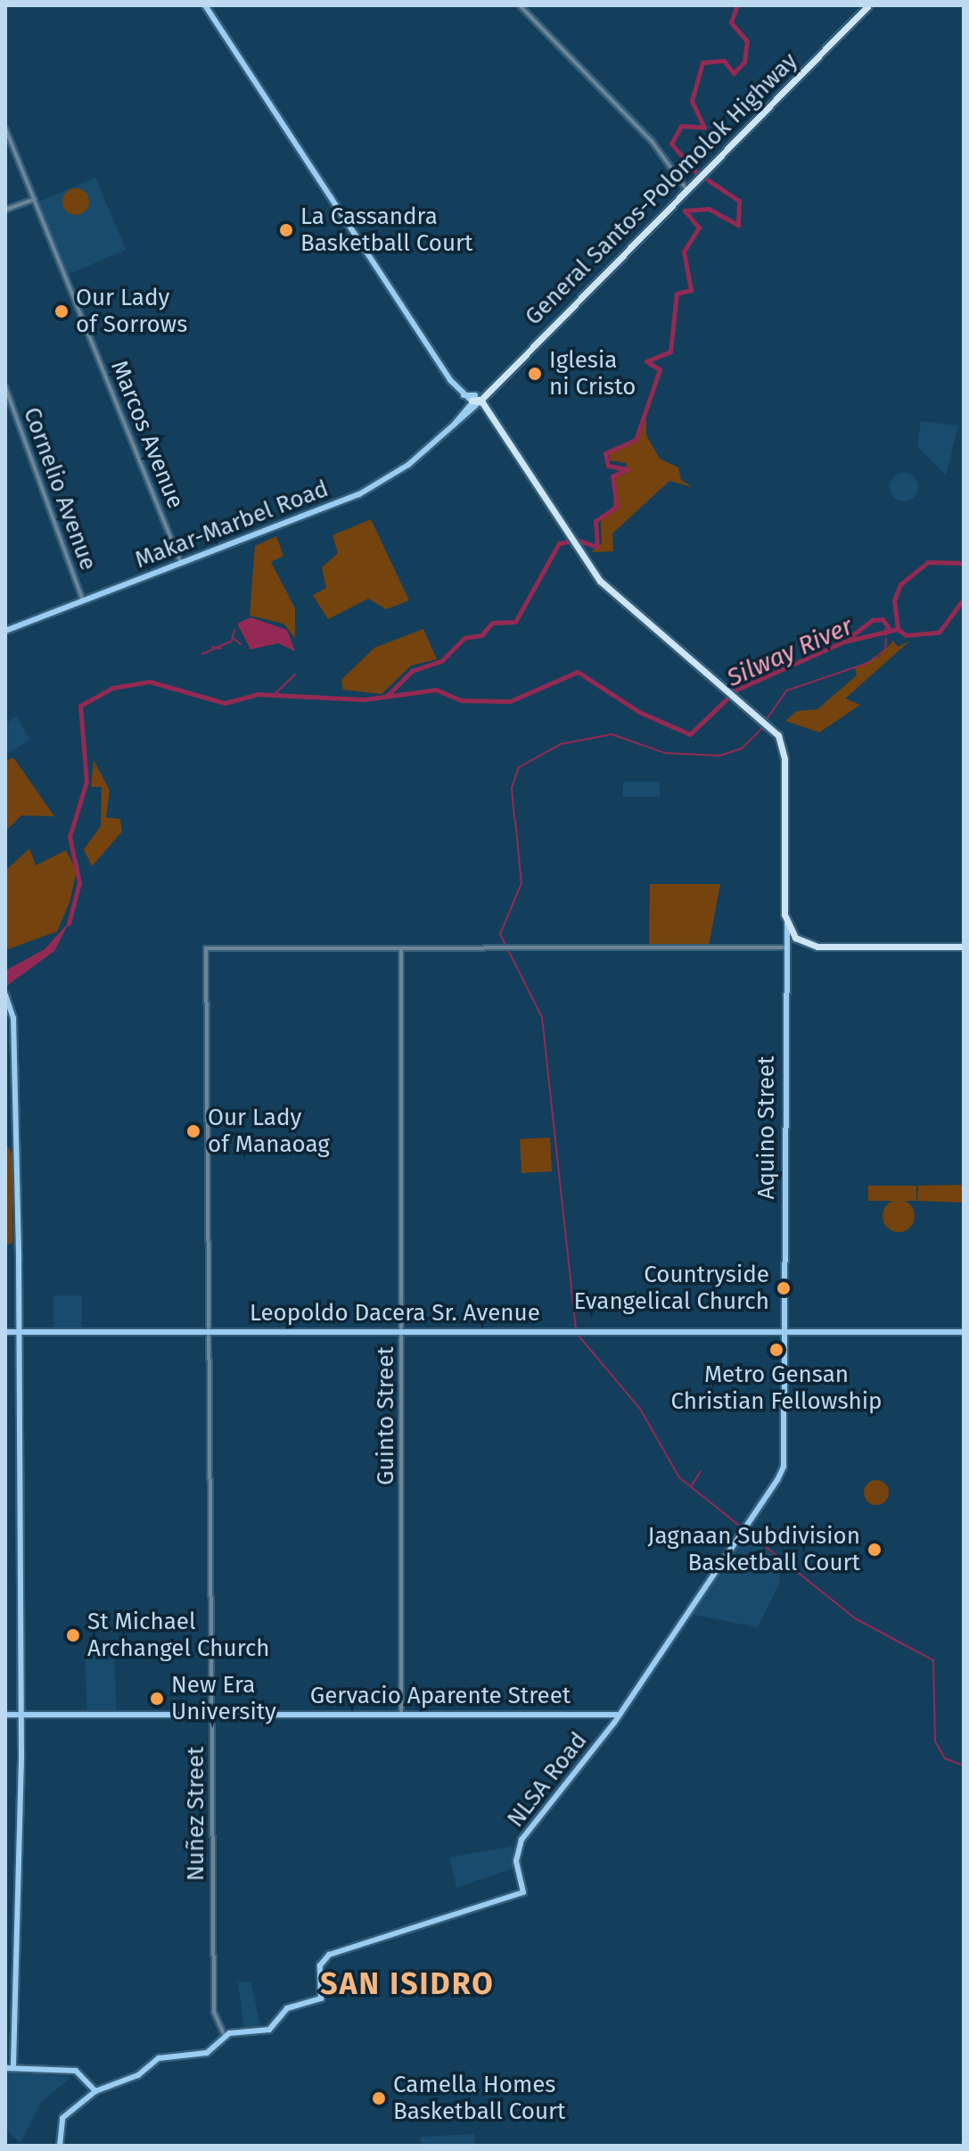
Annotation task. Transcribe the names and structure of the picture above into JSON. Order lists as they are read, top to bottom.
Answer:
{
  "streets": {
    "highway": ["General Santos-Polomolok Highway"],
    "main road": [
      "Makar-Marbel Road",
      "Aquino Street",
      "Leopoldo Dacera Sr. Avenue",
      "Gervacio Aparente Street",
      "NLSA Road"
    ],
    "street": [
      "Marcos Avenue",
      "Cornelio Avenue",
      "Guinto Street",
      "Nuñez Street"
    ]
  },
  "crossings": [
    ["General Santos-Polomolok Highway", "Makar-Marbel Road"],
    ["Marcos Avenue", "Makar-Marbel Road"],
    ["Cornelio Avenue", "Makar-Marbel Road"],
    ["Aquino Street", "Leopoldo Dacera Sr. Avenue"],
    ["Aquino Street", "NLSA Road"],
    ["Leopoldo Dacera Sr. Avenue", "Guinto Street"],
    ["Leopoldo Dacera Sr. Avenue", "NLSA Road"],
    ["Leopoldo Dacera Sr. Avenue", "Nuñez Street"],
    ["Guinto Street", "Gervacio Aparente Street"],
    ["Guinto Street", "Nuñez Street"],
    ["Gervacio Aparente Street", "NLSA Road"],
    ["Gervacio Aparente Street", "Nuñez Street"],
    ["NLSA Road", "Nuñez Street"]
  ],
  "districts": ["SAN ISIDRO"],
  "water": ["Silway River"],
  "places": [
    "La Cassandra Basketball Court",
    "Our Lady of Sorrows",
    "Iglesia ni Cristo",
    "Our Lady of Manaoag",
    "Countryside Evangelical Church",
    "Metro Gensan Christian Fellowship",
    "Jagnaan Subdivision Basketball Court",
    "St Michael Archangel Church",
    "New Era University",
    "Camella Homes Basketball Court"
  ]
}
